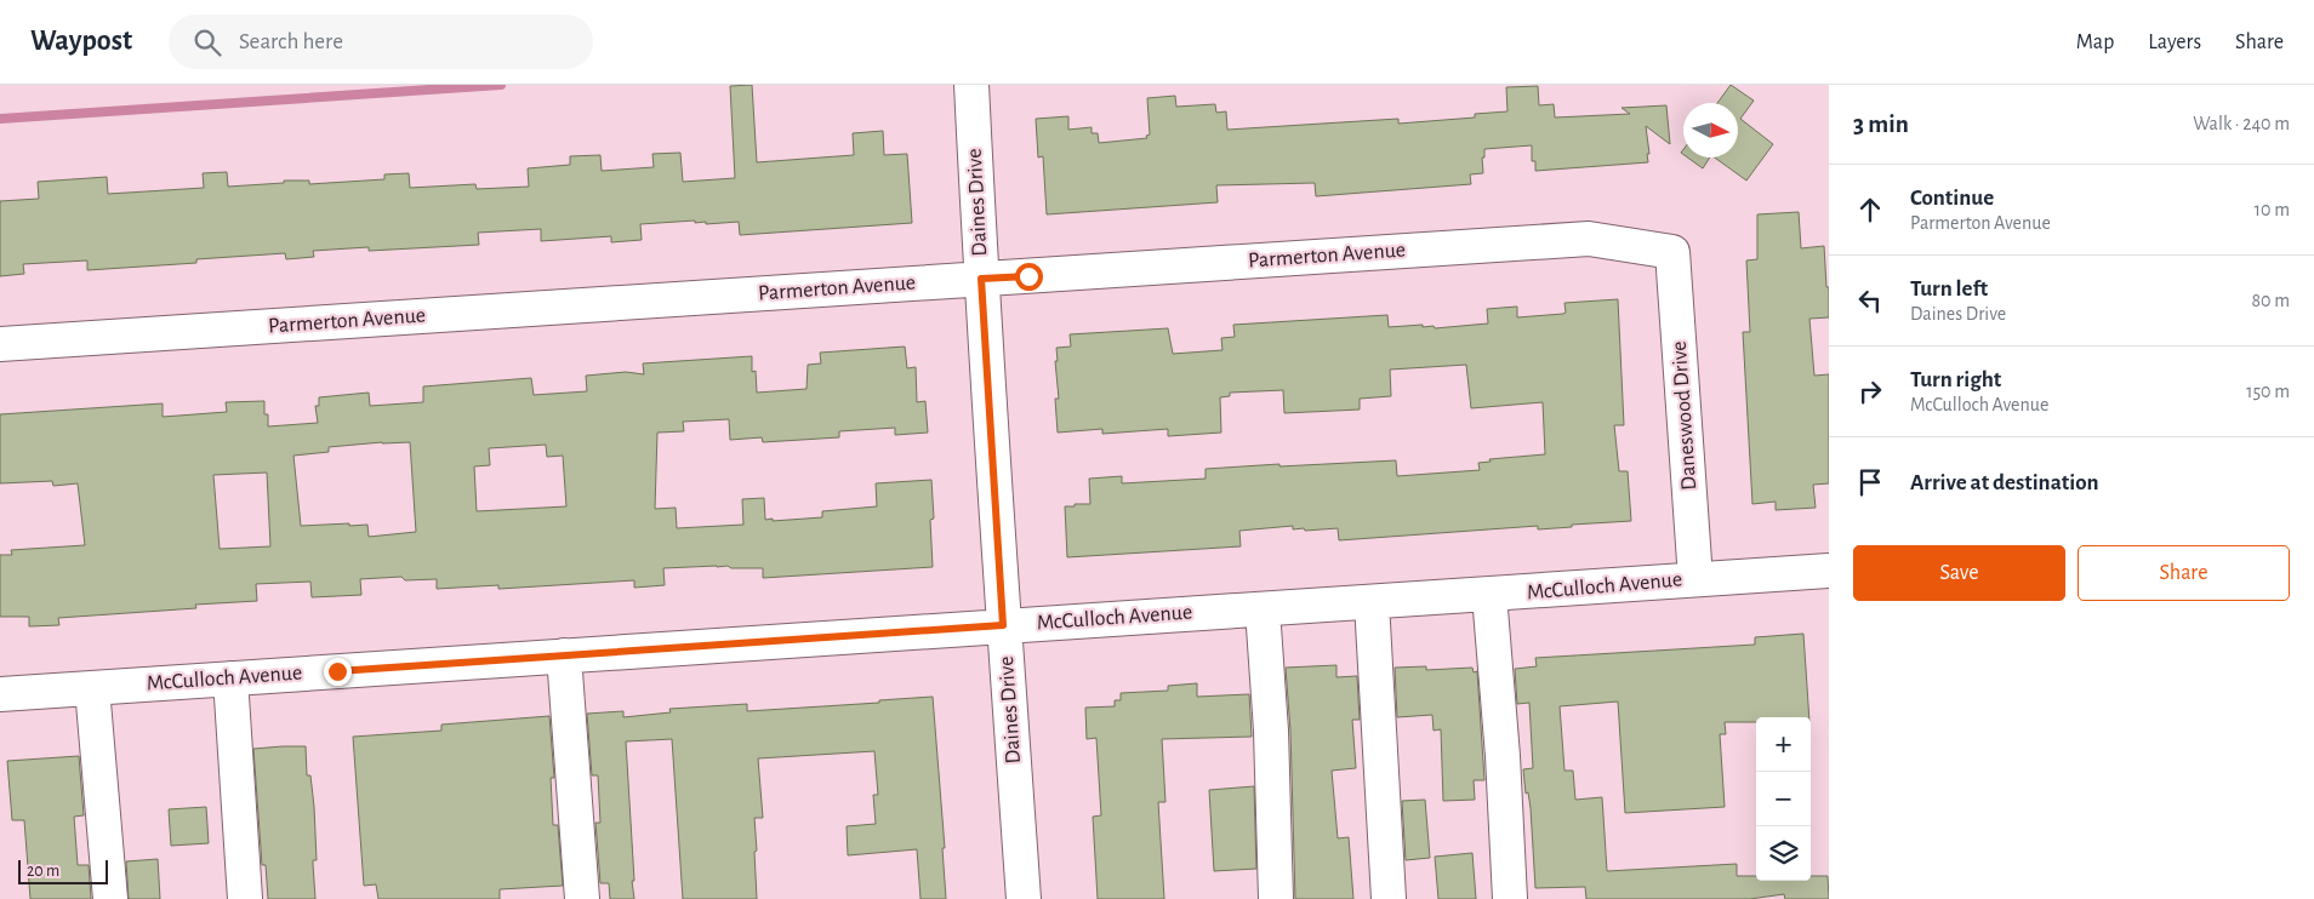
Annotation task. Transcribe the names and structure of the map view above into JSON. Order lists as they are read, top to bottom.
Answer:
{
  "streets": {
    "street": [
      "Daines Drive",
      "Parmerton Avenue",
      "Daneswood Drive",
      "McCulloch Avenue"
    ]
  },
  "crossings": [
    ["Daines Drive", "Parmerton Avenue"],
    ["Daines Drive", "McCulloch Avenue"],
    ["Parmerton Avenue", "Daneswood Drive"],
    ["Daneswood Drive", "McCulloch Avenue"]
  ],
  "scale_bar": "20 m",
  "north": "right",
  "page": {
    "header": "Waypost",
    "search": "Search here",
    "nav": ["Map", "Layers", "Share"],
    "heading": ["3 min", "Walk · 240 m"],
    "list": [
      ["Continue", "Parmerton Avenue", "10 m"],
      ["Turn left", "Daines Drive", "80 m"],
      ["Turn right", "McCulloch Avenue", "150 m"],
      "Arrive at destination"
    ],
    "buttons": ["Save", "Share"],
    "map_buttons": ["+", "−"],
    "scale": "20 m"
  }
}
